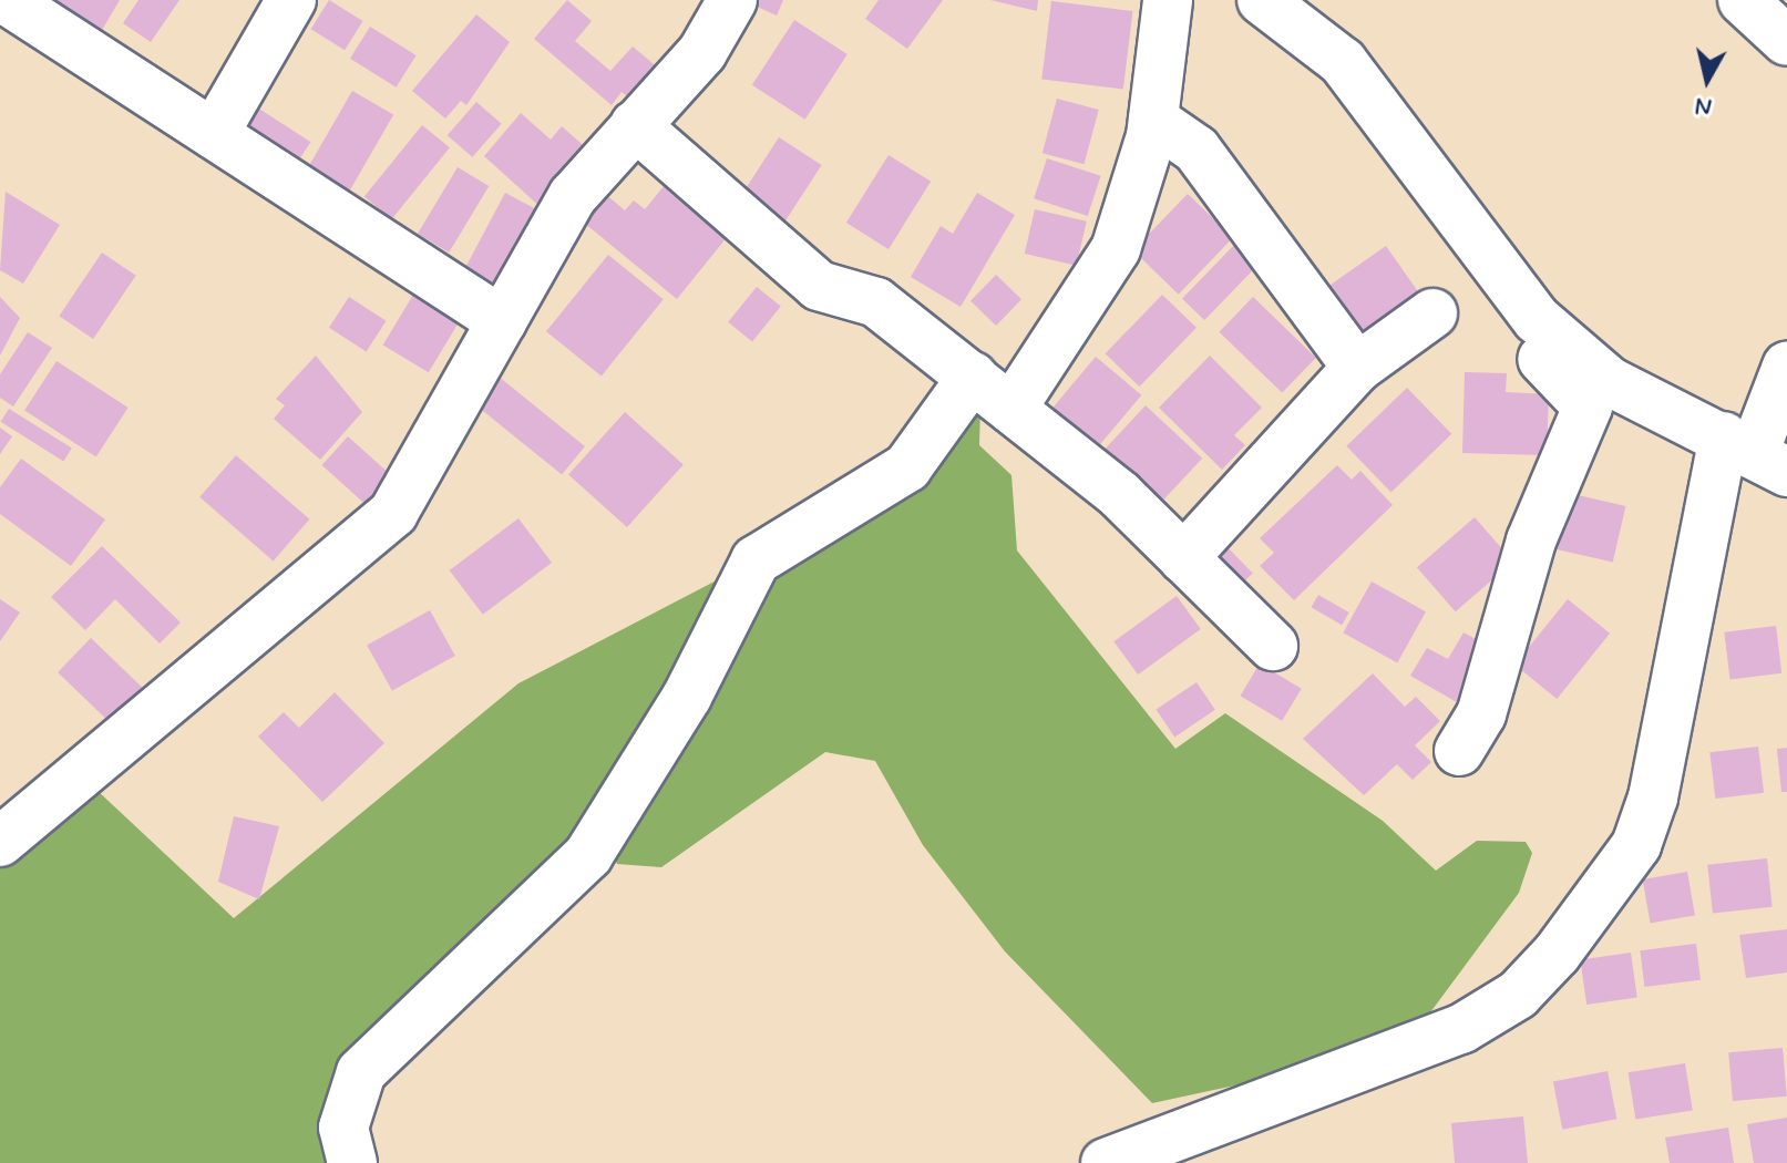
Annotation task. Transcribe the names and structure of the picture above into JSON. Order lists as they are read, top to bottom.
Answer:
{
  "north": "bottom"
}
